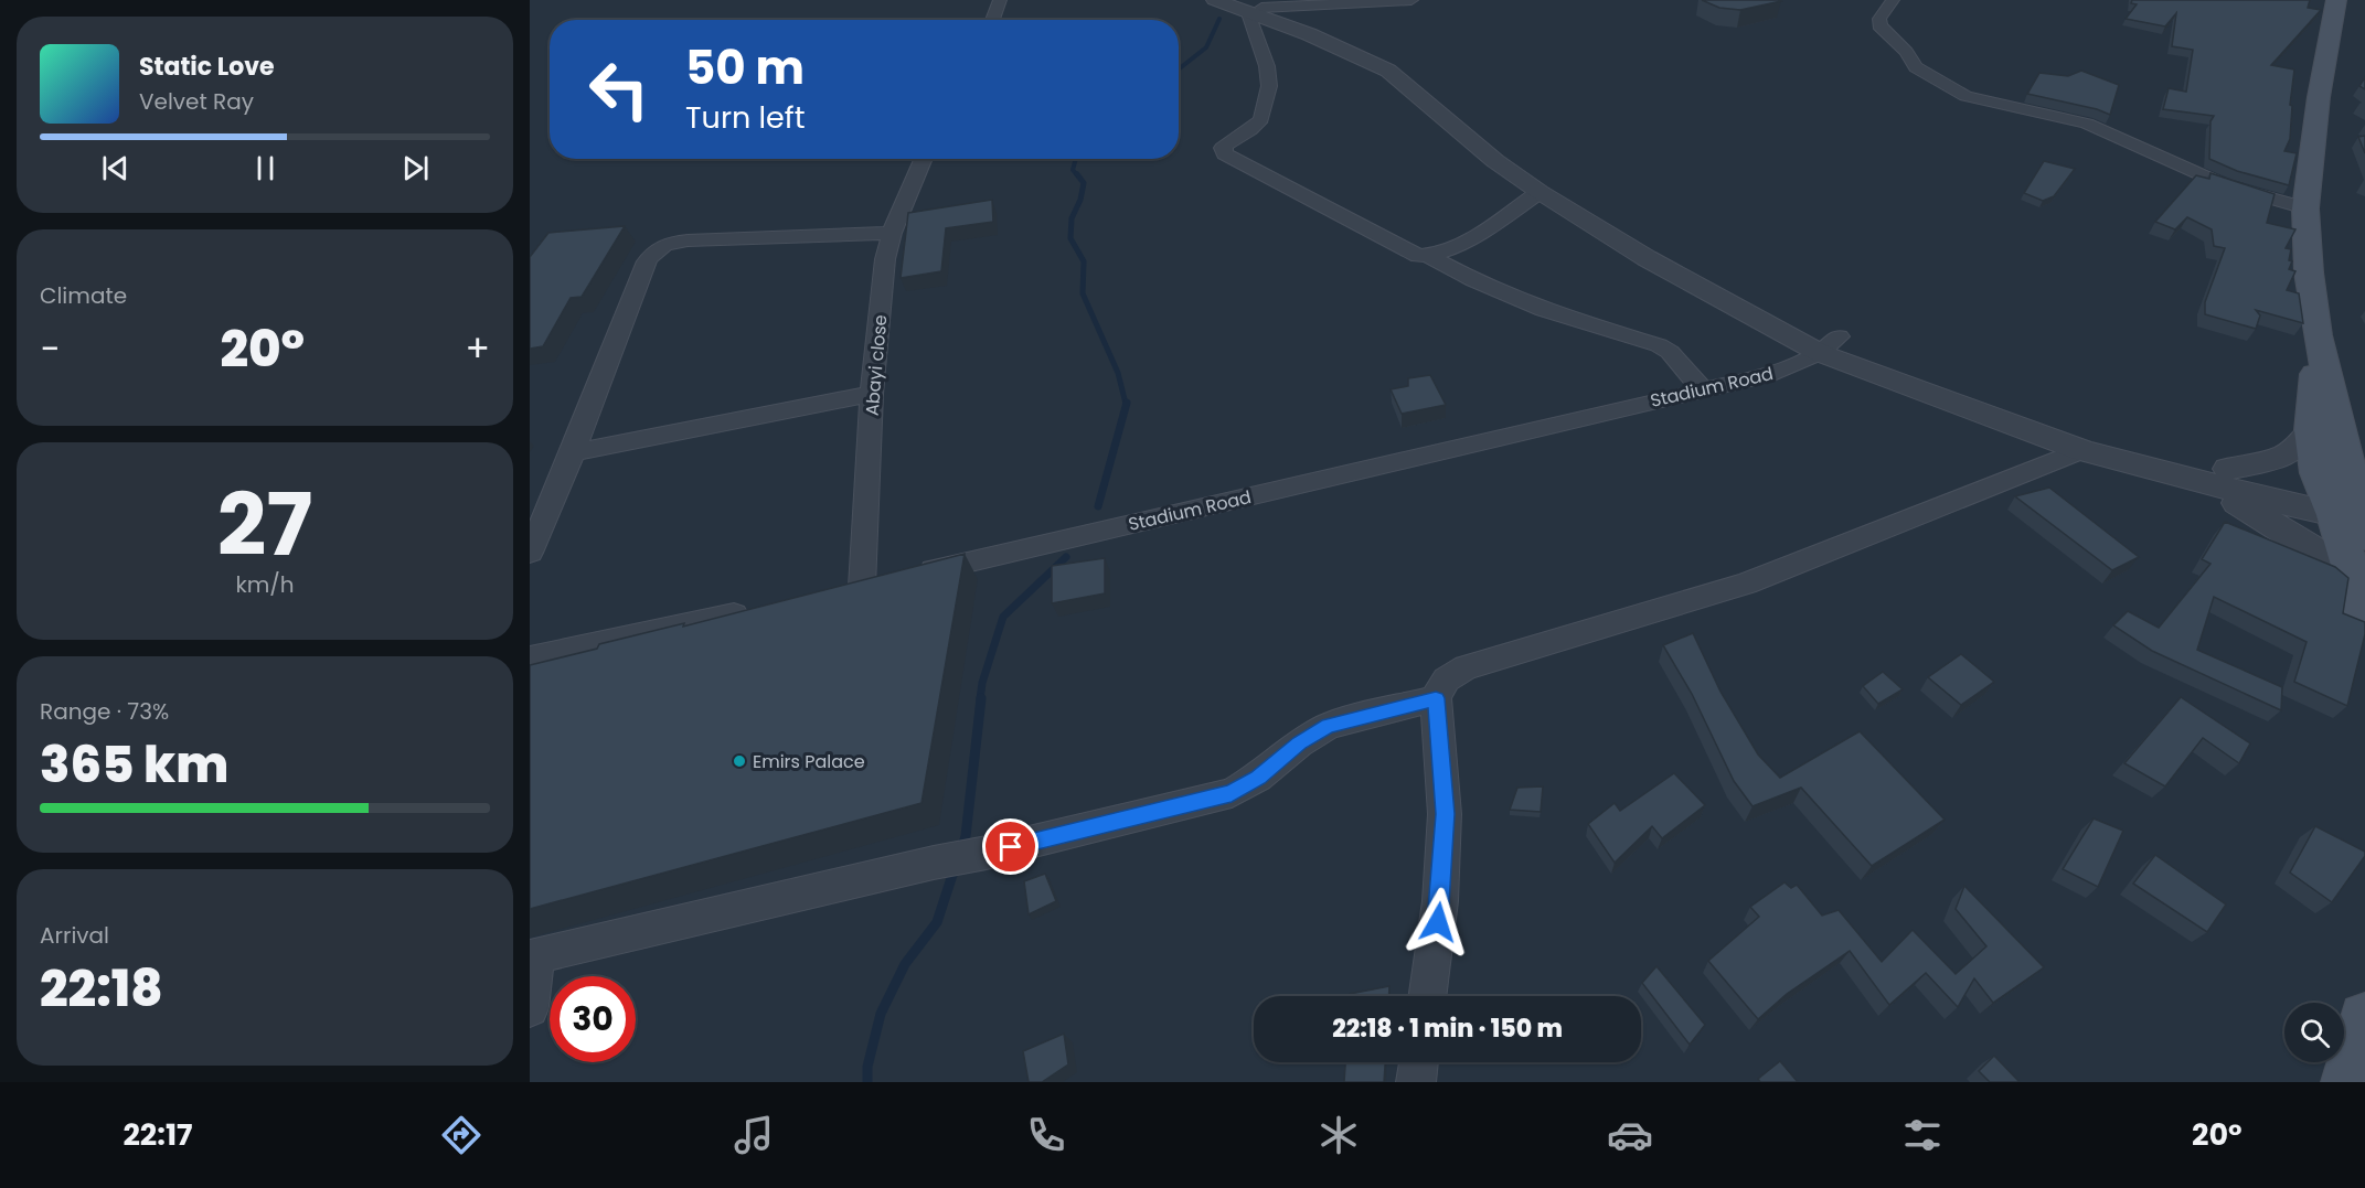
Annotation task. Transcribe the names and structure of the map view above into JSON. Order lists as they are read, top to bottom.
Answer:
{
  "streets": {
    "street": ["Abayi close", "Stadium Road"]
  },
  "places": ["Emirs Palace"],
  "page": {
    "turn": ["50 m", "Turn left"],
    "song": ["Static Love", "Velvet Ray"],
    "tile": [
      "Climate",
      ["27", "km/h"],
      ["Range · 73%", "365 km"],
      ["Arrival", "22:18"]
    ],
    "heat": ["−", "20°", "+"],
    "limit": "30",
    "trip": "22:18 · 1 min · 150 m",
    "tabs": ["22:17", "20°"]
  }
}
